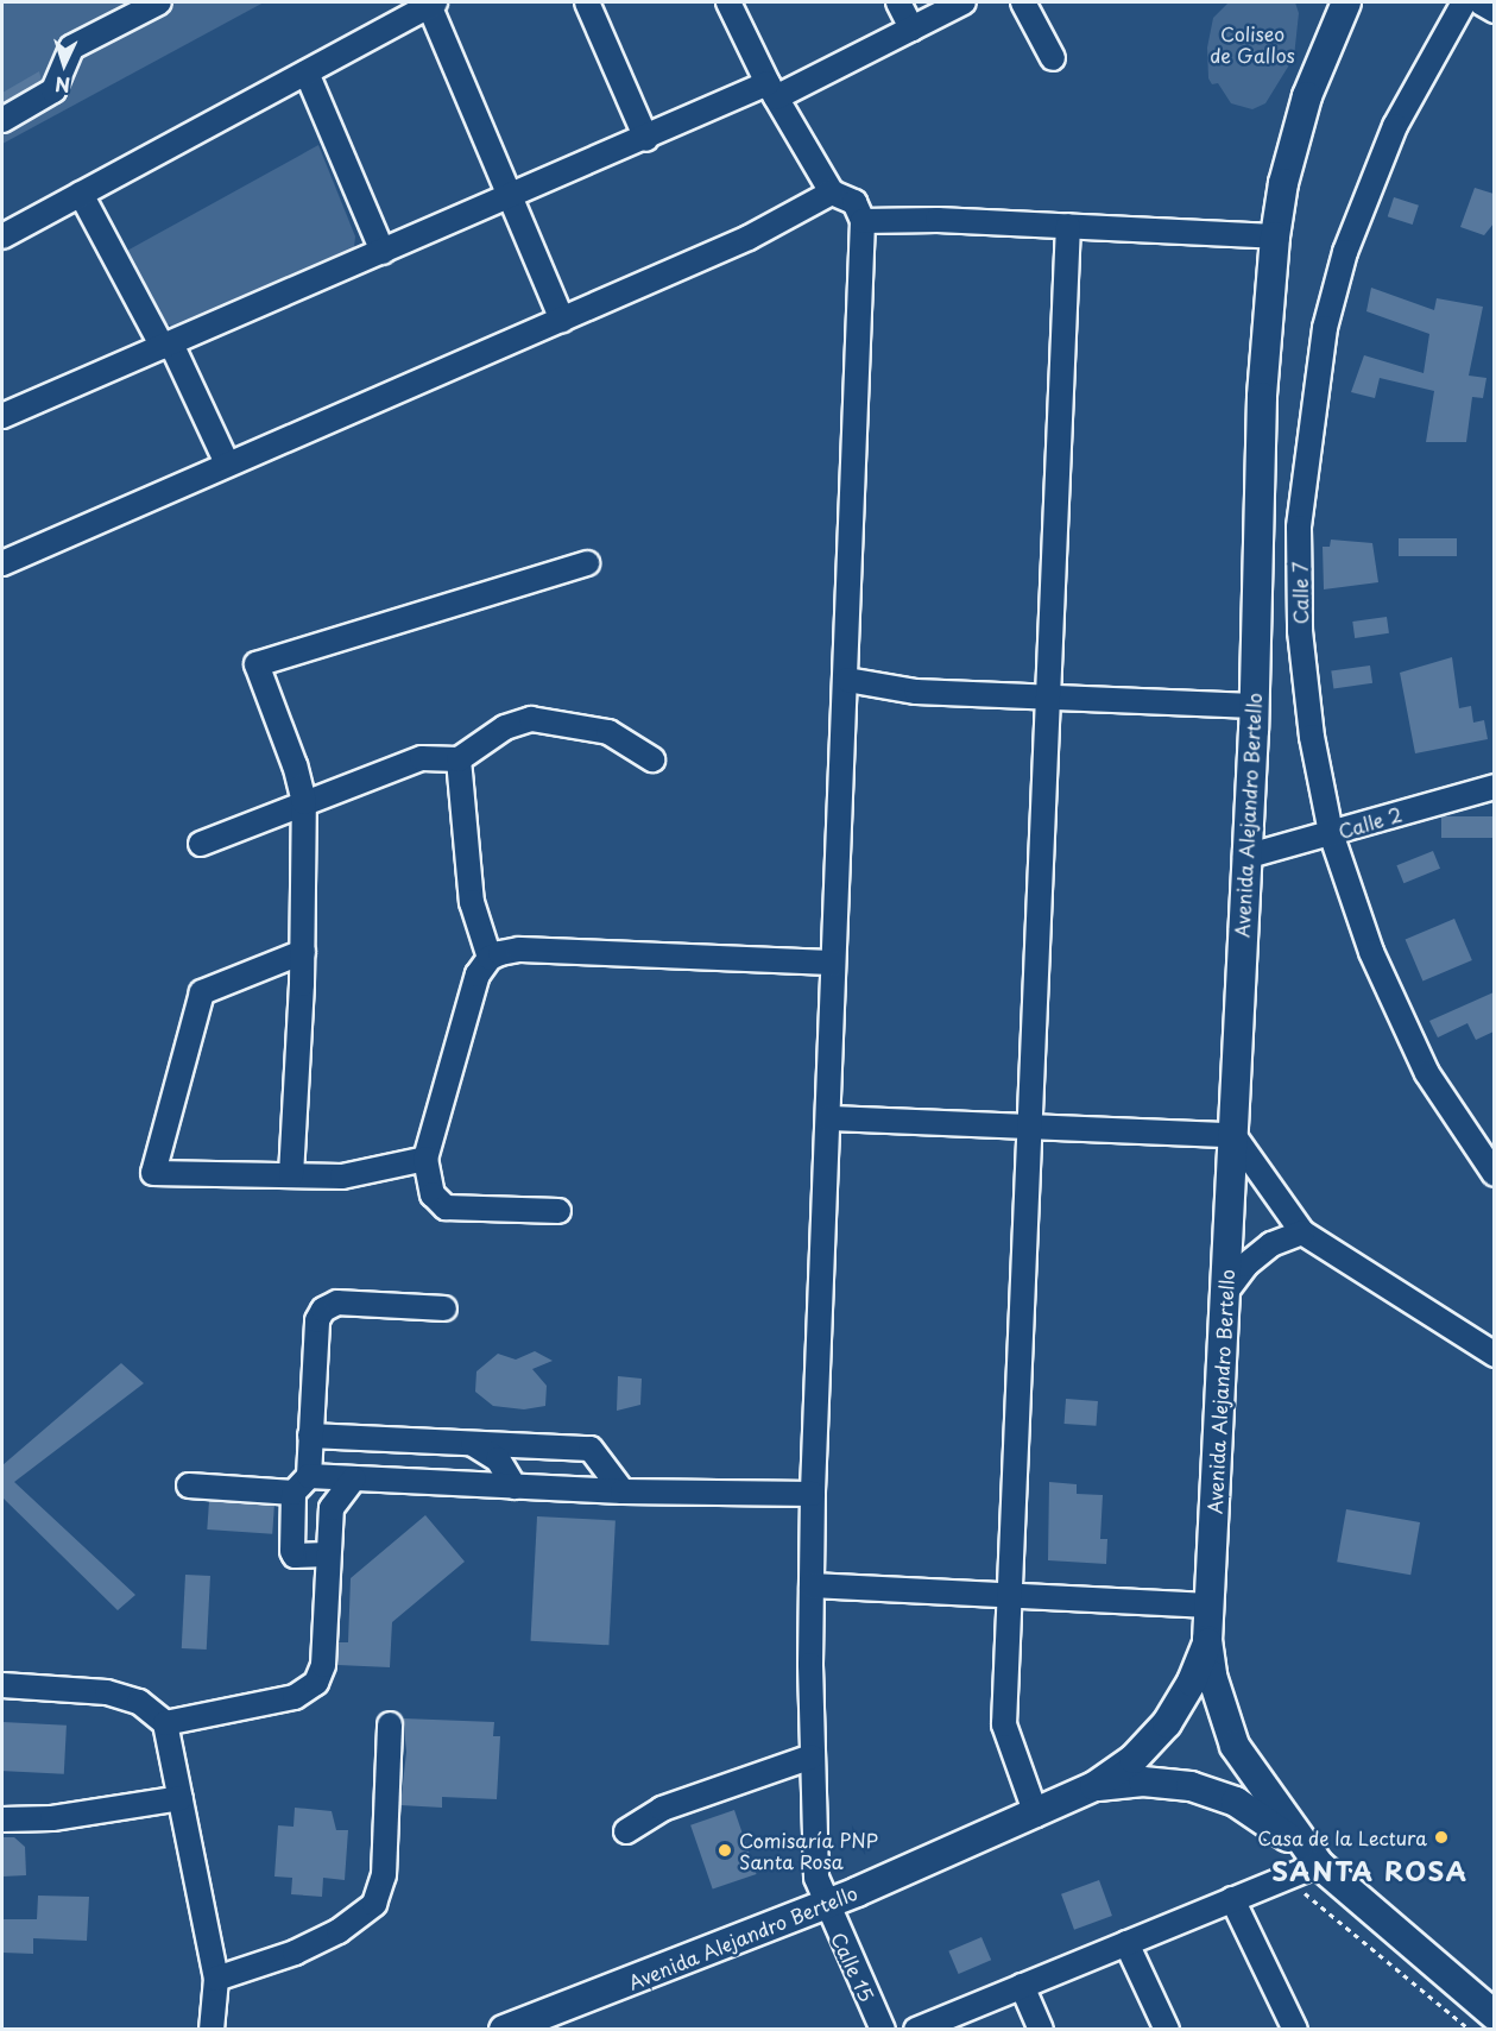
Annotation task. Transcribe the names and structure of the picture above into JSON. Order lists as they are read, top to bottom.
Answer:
{
  "streets": {
    "main road": ["Avenida Alejandro Bertello"],
    "street": ["Calle 7", "Calle 2", "Calle 15"]
  },
  "crossings": [
    ["Calle 7", "Calle 2"],
    ["Avenida Alejandro Bertello", "Calle 2"],
    ["Avenida Alejandro Bertello", "Calle 15"]
  ],
  "districts": ["SANTA ROSA"],
  "parks": ["Coliseo de Gallos"],
  "places": ["Casa de la Lectura", "Comisaría PNP Santa Rosa"],
  "north": "bottom"
}
